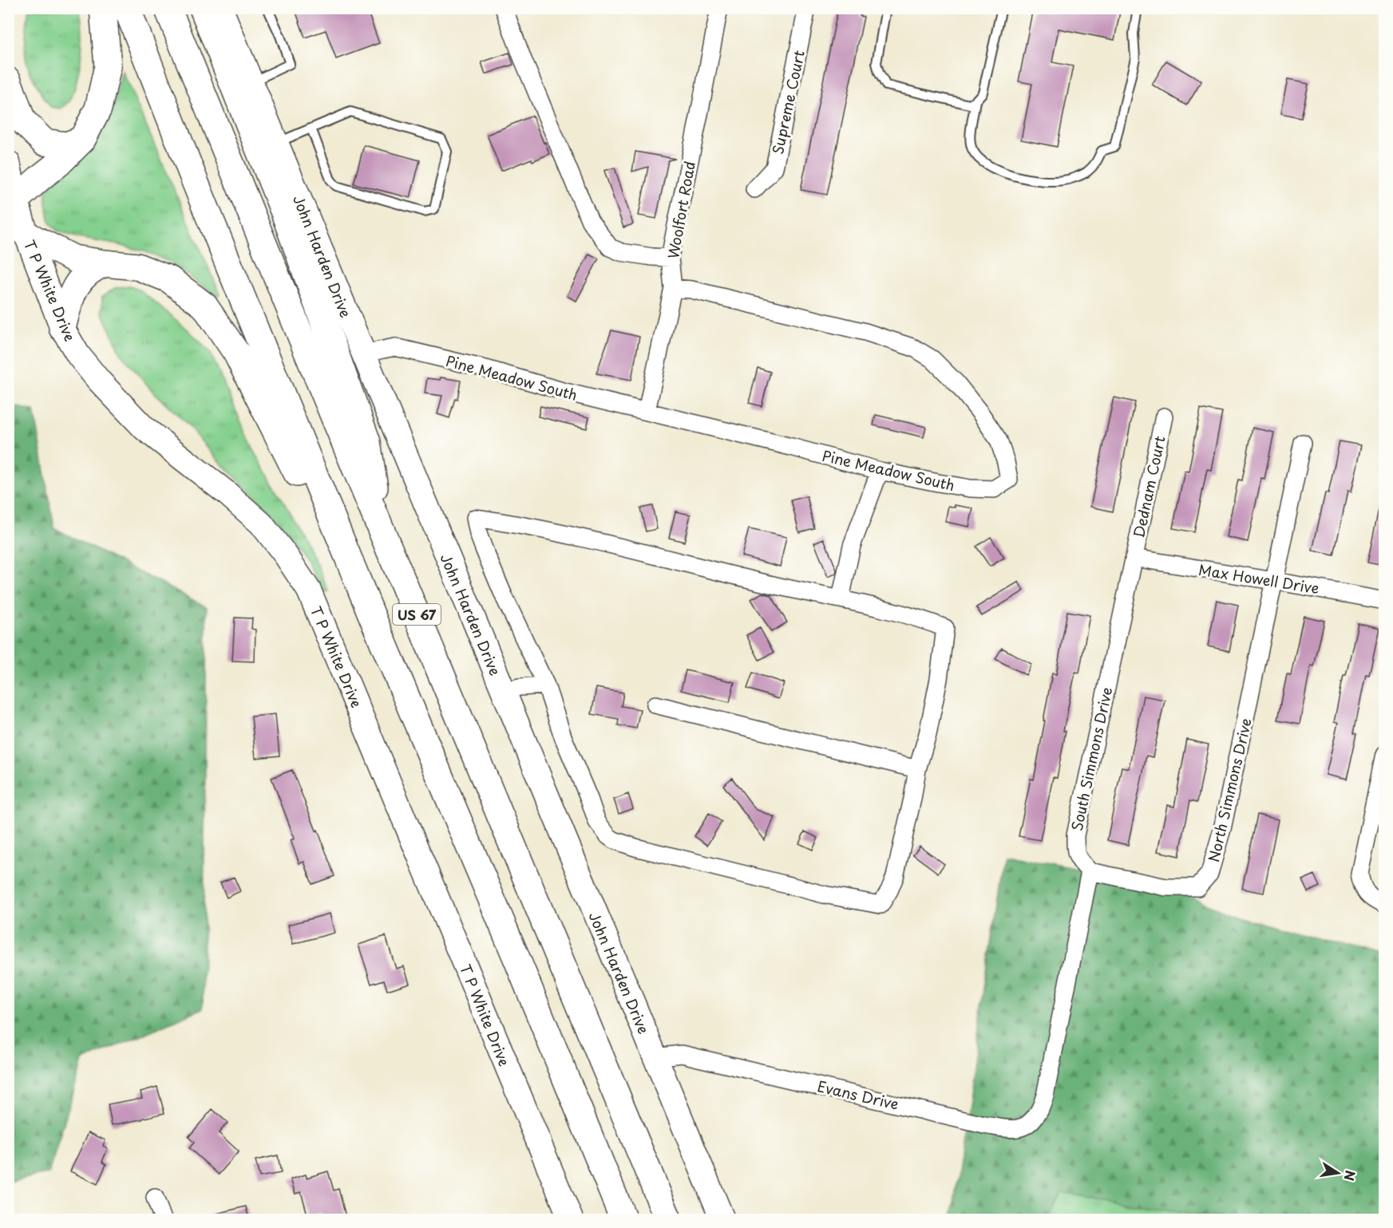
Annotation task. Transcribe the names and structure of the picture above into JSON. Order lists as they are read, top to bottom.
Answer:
{
  "streets": {
    "highway": ["US 67"],
    "street": [
      "Supreme Court",
      "Woolfort Road",
      "John Harden Drive",
      "T P White Drive",
      "Pine Meadow South",
      "Dednam Court",
      "Max Howell Drive",
      "South Simmons Drive",
      "North Simmons Drive",
      "Evans Drive"
    ]
  },
  "crossings": [
    ["Woolfort Road", "Pine Meadow South"],
    ["John Harden Drive", "Pine Meadow South"],
    ["John Harden Drive", "Evans Drive"],
    ["Dednam Court", "Max Howell Drive"],
    ["Dednam Court", "South Simmons Drive"],
    ["Max Howell Drive", "South Simmons Drive"],
    ["Max Howell Drive", "North Simmons Drive"],
    ["South Simmons Drive", "North Simmons Drive"],
    ["South Simmons Drive", "Evans Drive"],
    ["North Simmons Drive", "Evans Drive"]
  ],
  "north": "right"
}
